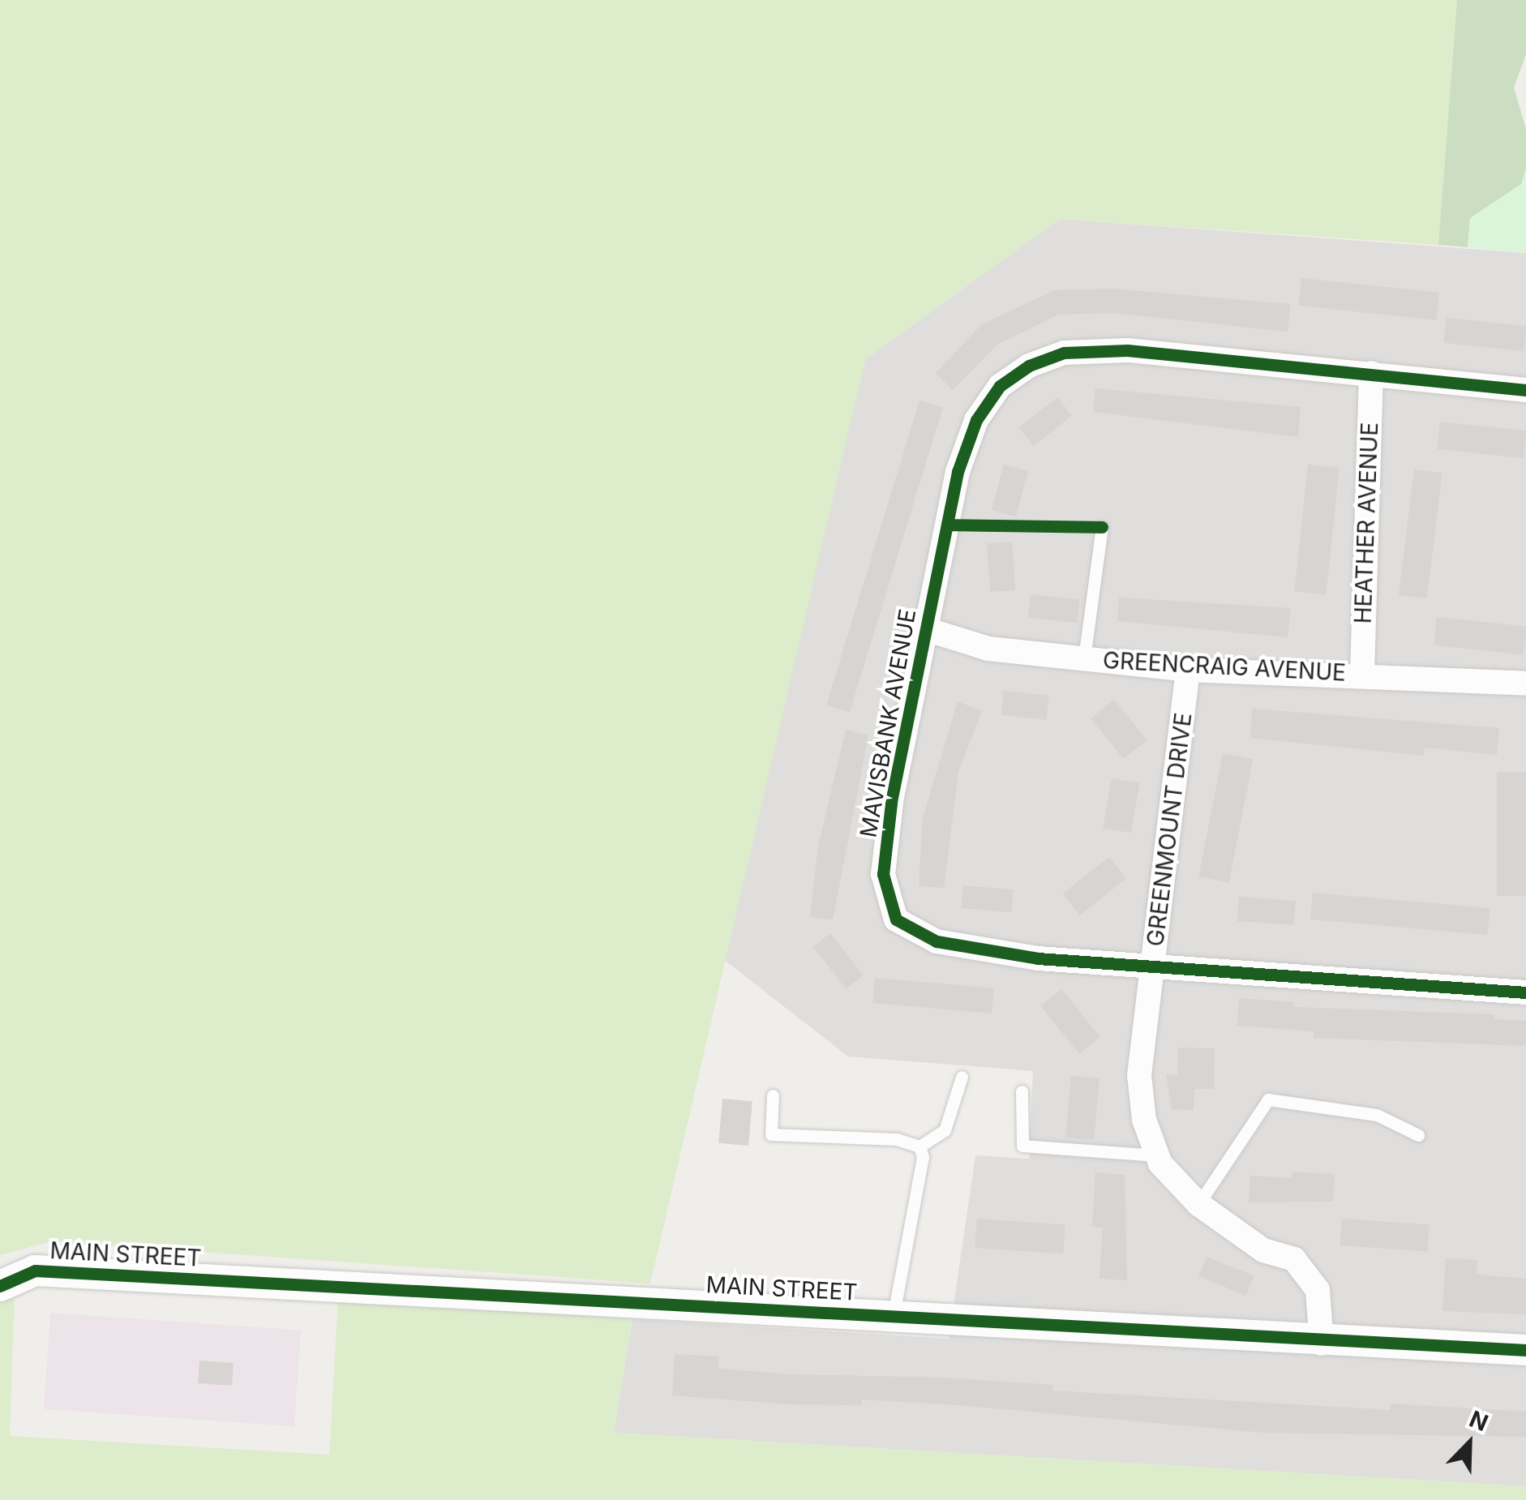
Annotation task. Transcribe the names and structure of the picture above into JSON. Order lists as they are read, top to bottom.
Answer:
{
  "streets": {
    "street": [
      "HEATHER AVENUE",
      "GREENCRAIG AVENUE",
      "MAVISBANK AVENUE",
      "GREENMOUNT DRIVE",
      "MAIN STREET"
    ]
  },
  "crossings": [
    ["HEATHER AVENUE", "GREENCRAIG AVENUE"],
    ["HEATHER AVENUE", "MAVISBANK AVENUE"],
    ["GREENCRAIG AVENUE", "MAVISBANK AVENUE"],
    ["GREENCRAIG AVENUE", "GREENMOUNT DRIVE"],
    ["MAVISBANK AVENUE", "GREENMOUNT DRIVE"],
    ["GREENMOUNT DRIVE", "MAIN STREET"]
  ],
  "north": "top right"
}
